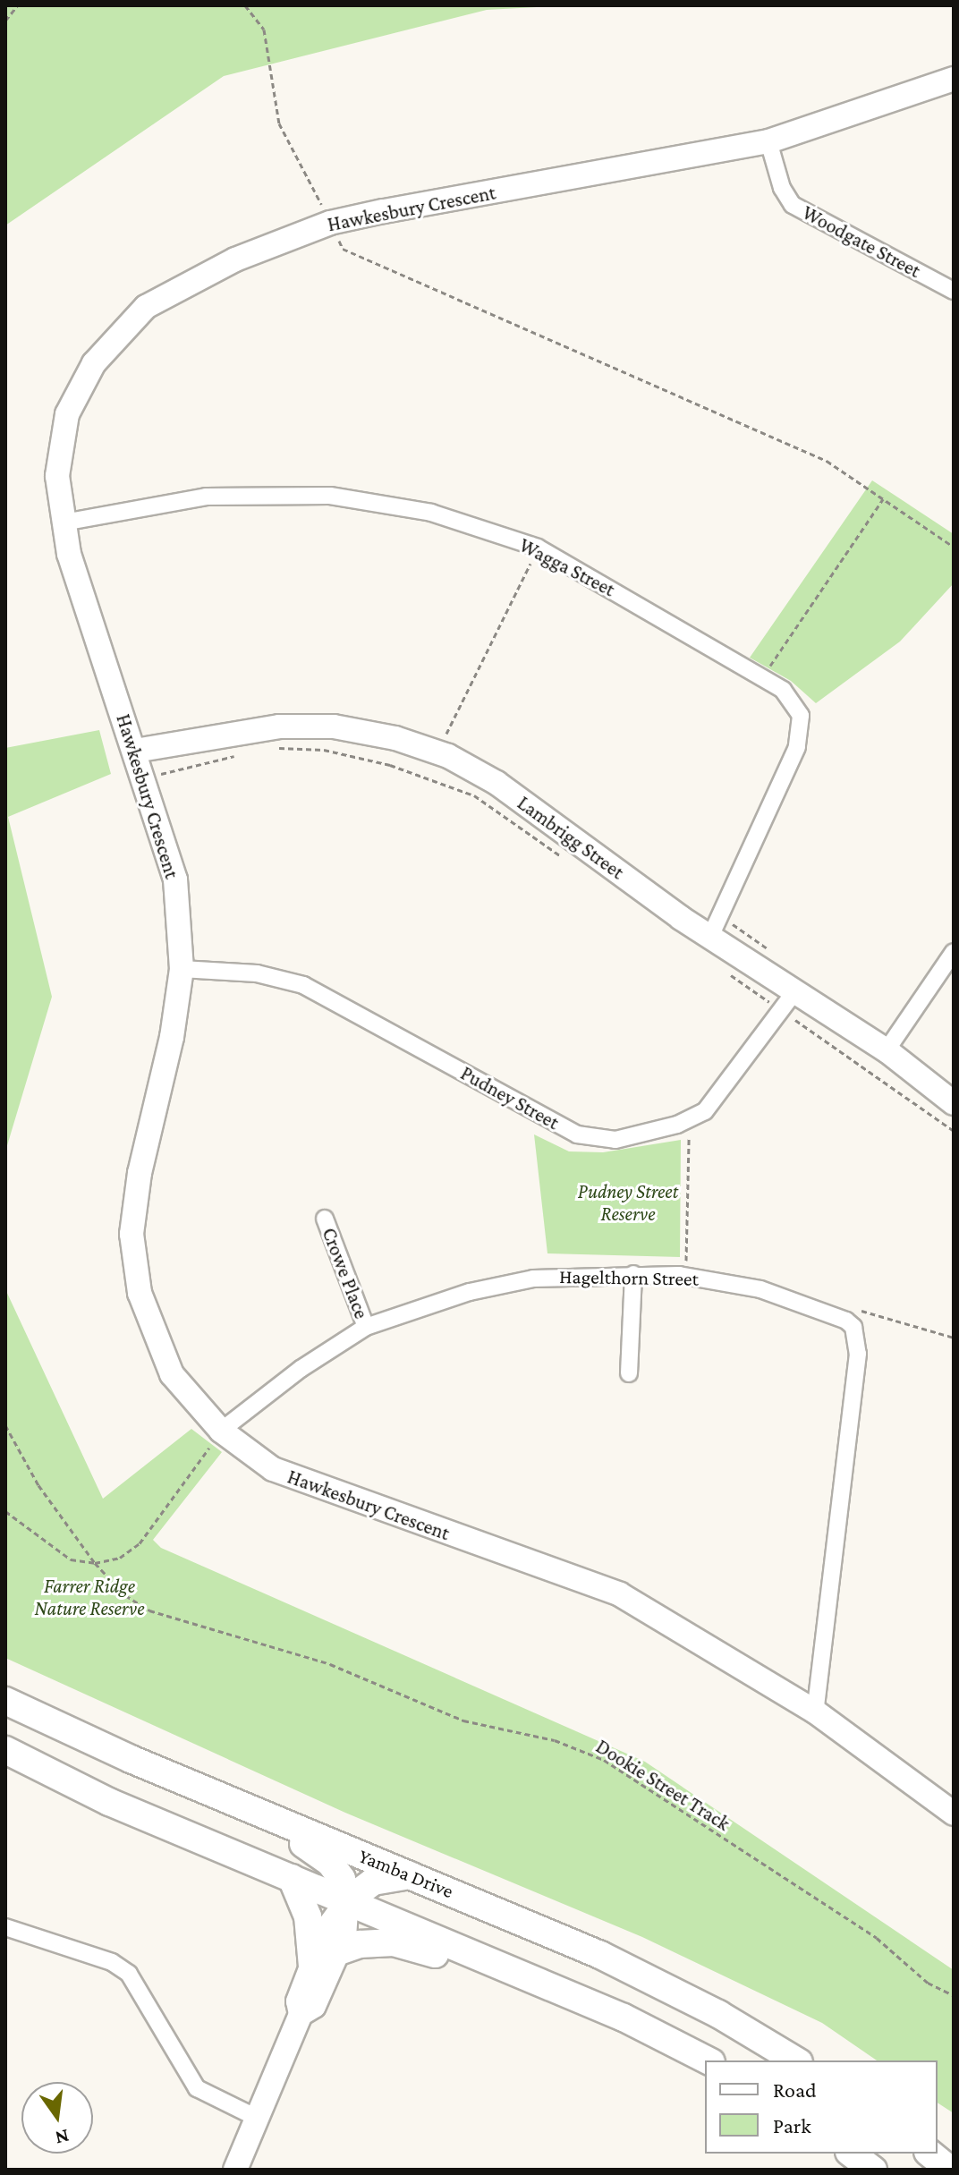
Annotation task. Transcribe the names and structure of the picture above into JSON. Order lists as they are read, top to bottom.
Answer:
{
  "streets": {
    "main road": ["Yamba Drive"],
    "street": [
      "Hawkesbury Crescent",
      "Woodgate Street",
      "Wagga Street",
      "Lambrigg Street",
      "Pudney Street",
      "Crowe Place",
      "Hagelthorn Street"
    ],
    "path": ["Dookie Street Track"]
  },
  "crossings": [
    ["Hawkesbury Crescent", "Woodgate Street"],
    ["Hawkesbury Crescent", "Wagga Street"],
    ["Hawkesbury Crescent", "Lambrigg Street"],
    ["Hawkesbury Crescent", "Pudney Street"],
    ["Hawkesbury Crescent", "Hagelthorn Street"],
    ["Wagga Street", "Lambrigg Street"],
    ["Lambrigg Street", "Pudney Street"],
    ["Crowe Place", "Hagelthorn Street"]
  ],
  "parks": ["Pudney Street Reserve", "Farrer Ridge Nature Reserve"],
  "legend": ["Road", "Park"],
  "north": "bottom"
}
